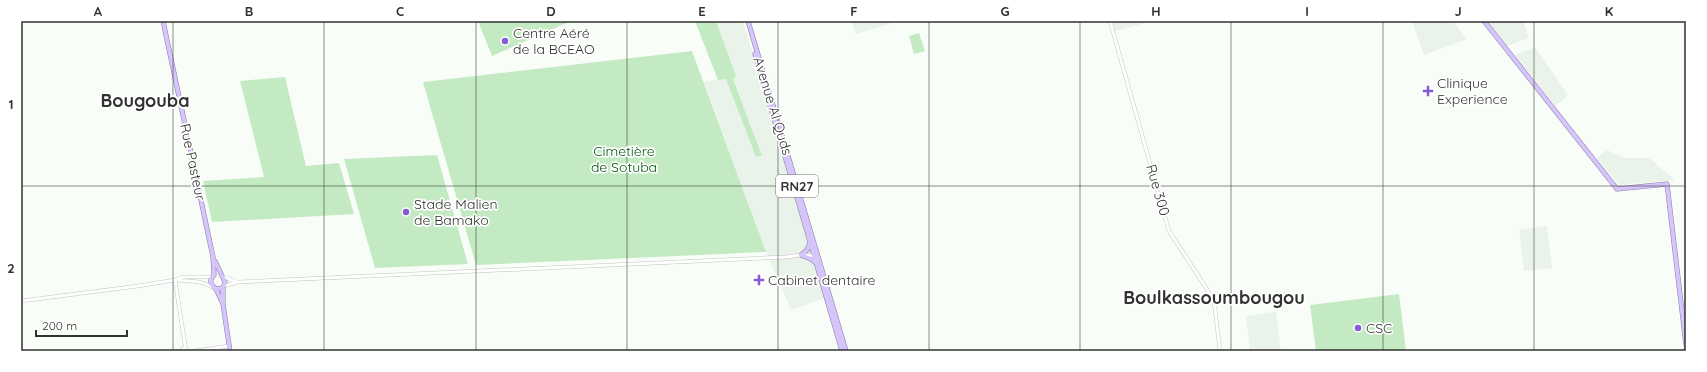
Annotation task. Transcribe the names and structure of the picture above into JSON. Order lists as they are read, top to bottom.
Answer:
{
  "streets": {
    "main road": ["Avenue Al Quds", "Rue Pasteur", "RN27"],
    "street": ["Rue 300"]
  },
  "districts": ["Bougouba", "Boulkassoumbougou"],
  "parks": ["Cimetière de Sotuba"],
  "places": {
    "other": ["Centre Aéré de la BCEAO", "Stade Malien de Bamako", "CSC"],
    "health": ["Clinique Experience", "Cabinet dentaire"]
  },
  "scale_bar": "200 m",
  "grid": {
    "columns": [
      "A",
      "B",
      "C",
      "D",
      "E",
      "F",
      "G",
      "H",
      "I",
      "J",
      "K"
    ],
    "rows": ["1", "2"]
  }
}
